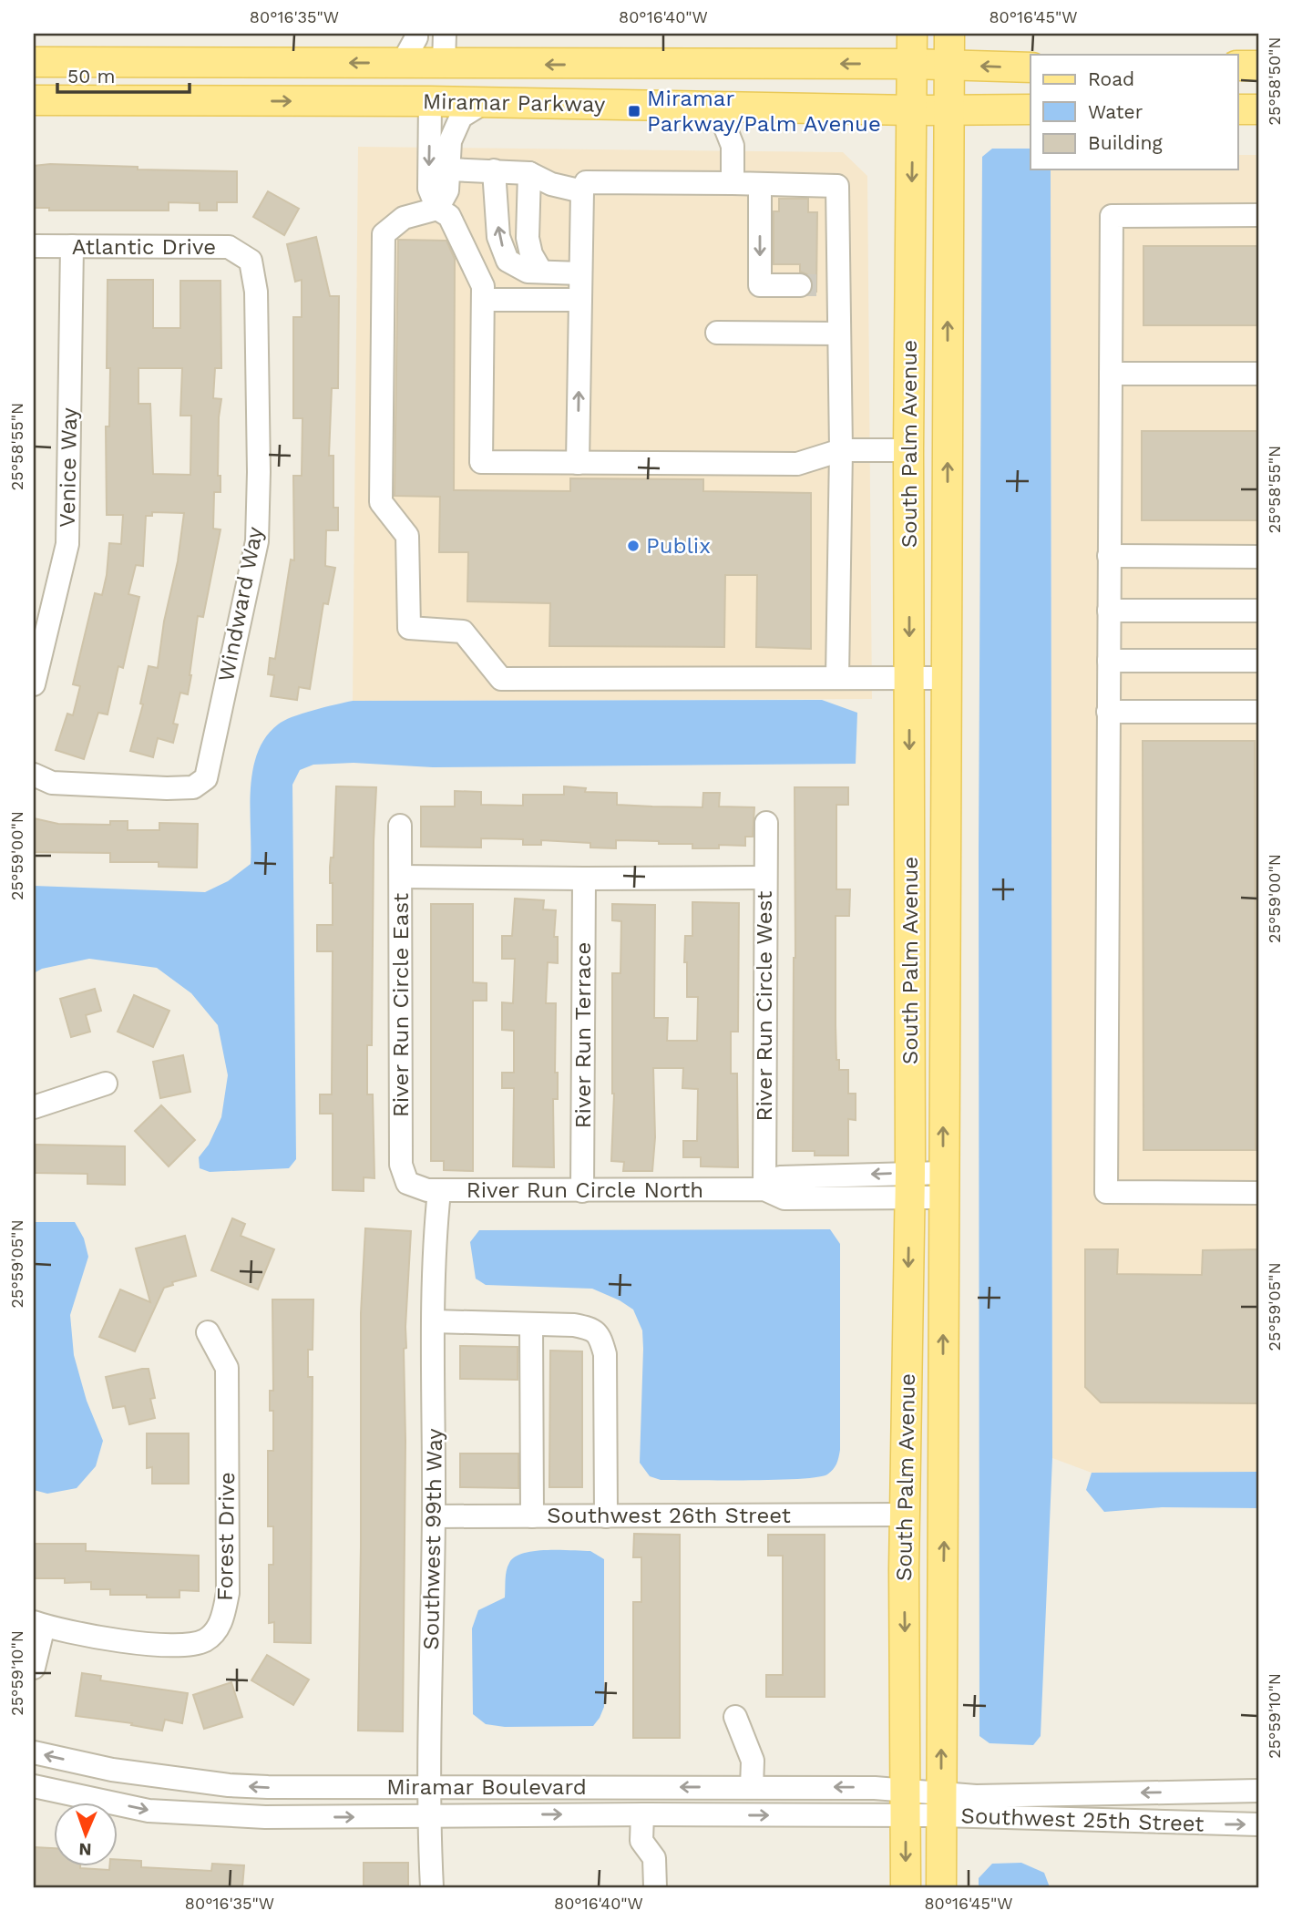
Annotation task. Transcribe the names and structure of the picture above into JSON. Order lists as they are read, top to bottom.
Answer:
{
  "streets": {
    "main road": ["Miramar Parkway", "South Palm Avenue"],
    "street": [
      "Atlantic Drive",
      "Venice Way",
      "Windward Way",
      "River Run Circle East",
      "River Run Circle West",
      "River Run Terrace",
      "River Run Circle North",
      "Southwest 26th Street",
      "Forest Drive",
      "Southwest 99th Way",
      "Miramar Boulevard",
      "Southwest 25th Street"
    ]
  },
  "crossings": [
    ["Miramar Parkway", "South Palm Avenue"],
    ["Atlantic Drive", "Venice Way"],
    ["Atlantic Drive", "Windward Way"],
    ["South Palm Avenue", "River Run Circle North"],
    ["South Palm Avenue", "Southwest 26th Street"],
    ["South Palm Avenue", "Miramar Boulevard"],
    ["South Palm Avenue", "Southwest 25th Street"],
    ["River Run Circle East", "River Run Circle North"],
    ["River Run Circle West", "River Run Circle North"],
    ["River Run Terrace", "River Run Circle North"],
    ["River Run Circle North", "Southwest 99th Way"],
    ["Southwest 26th Street", "Southwest 99th Way"],
    ["Southwest 99th Way", "Miramar Boulevard"],
    ["Miramar Boulevard", "Southwest 25th Street"]
  ],
  "places": {
    "transit": ["Miramar Parkway/Palm Avenue"],
    "other": ["Publix"]
  },
  "legend": ["Road", "Water", "Building"],
  "scale_bar": "50 m",
  "north": "bottom",
  "coordinates": [
    "80°16'35\"W",
    "80°16'40\"W",
    "80°16'45\"W",
    "25°58'50\"N",
    "25°58'55\"N",
    "25°59'00\"N",
    "25°59'05\"N",
    "25°59'10\"N"
  ]
}
